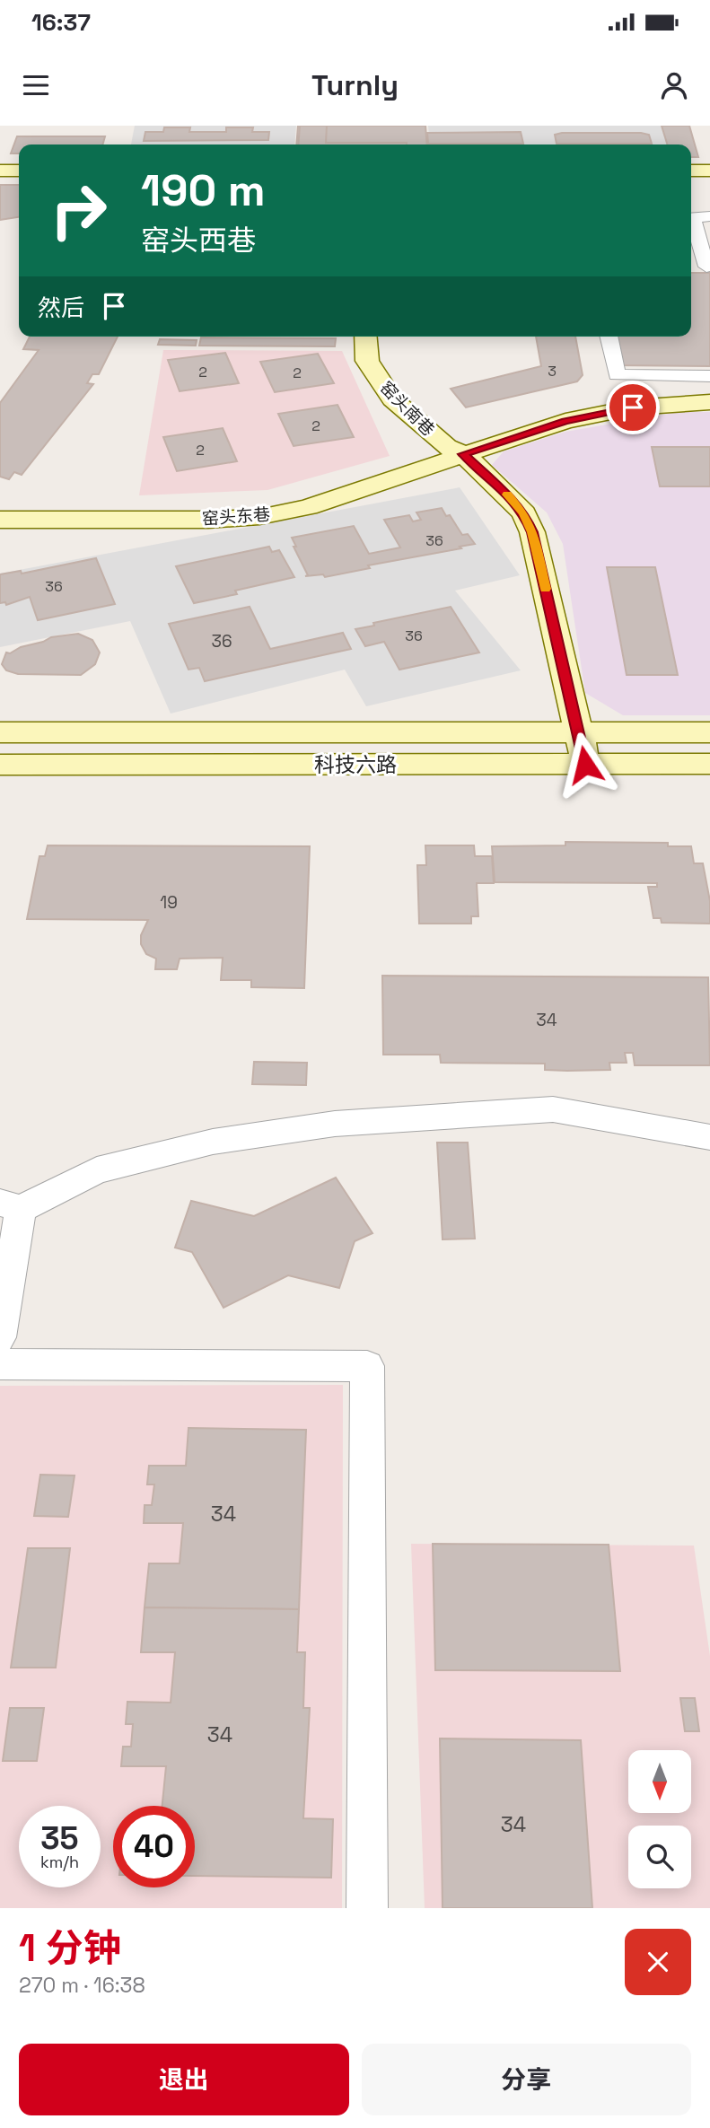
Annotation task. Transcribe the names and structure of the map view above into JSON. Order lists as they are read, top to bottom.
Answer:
{
  "streets": {
    "main road": ["窑头南巷", "窑头东巷", "科技六路"]
  },
  "crossings": [
    ["窑头南巷", "窑头东巷"],
    ["窑头南巷", "科技六路"]
  ],
  "house_numbers": [
    "3",
    "2",
    "2",
    "2",
    "2",
    "36",
    "36",
    "36",
    "36",
    "19",
    "34",
    "34",
    "34",
    "34"
  ],
  "north": "bottom",
  "page": {
    "status": "16:37",
    "header": "Turnly",
    "turn": ["190 m", "窑头西巷"],
    "then": "然后",
    "speed": "35 km/h",
    "limit": "40",
    "heading": ["1 分钟", "270 m · 16:38"],
    "buttons": ["退出", "分享"]
  }
}
